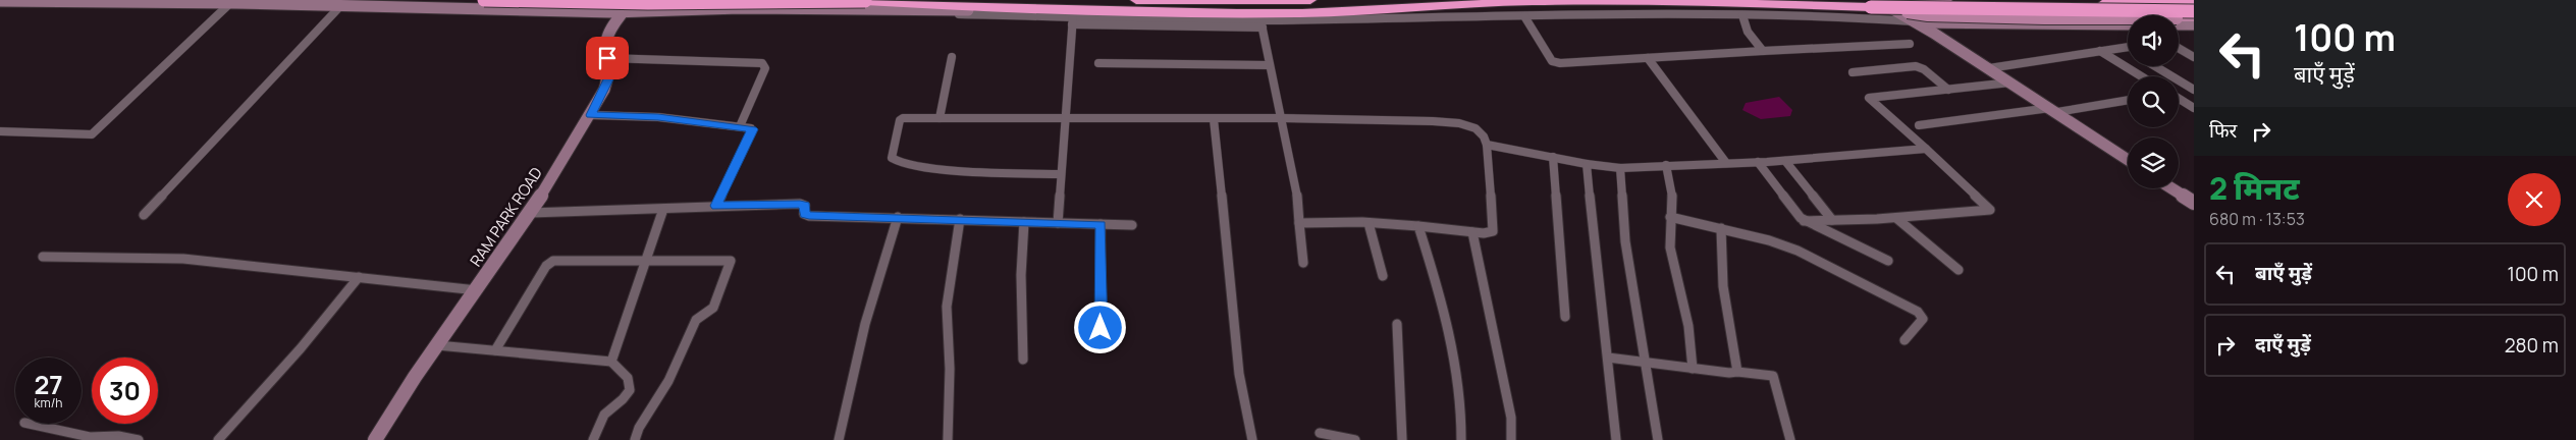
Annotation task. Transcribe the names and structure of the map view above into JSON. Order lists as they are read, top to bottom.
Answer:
{
  "streets": {
    "street": ["RAM PARK ROAD"]
  },
  "page": {
    "turn": ["100 m", "बाएँ मुड़ें"],
    "then": "फिर",
    "heading": ["2 मिनट", "680 m · 13:53"],
    "list": [
      {
        "name": "बाएँ मुड़ें",
        "value": "100 m"
      },
      {
        "name": "दाएँ मुड़ें",
        "value": "280 m"
      }
    ],
    "speed": "27 km/h",
    "limit": "30"
  }
}
